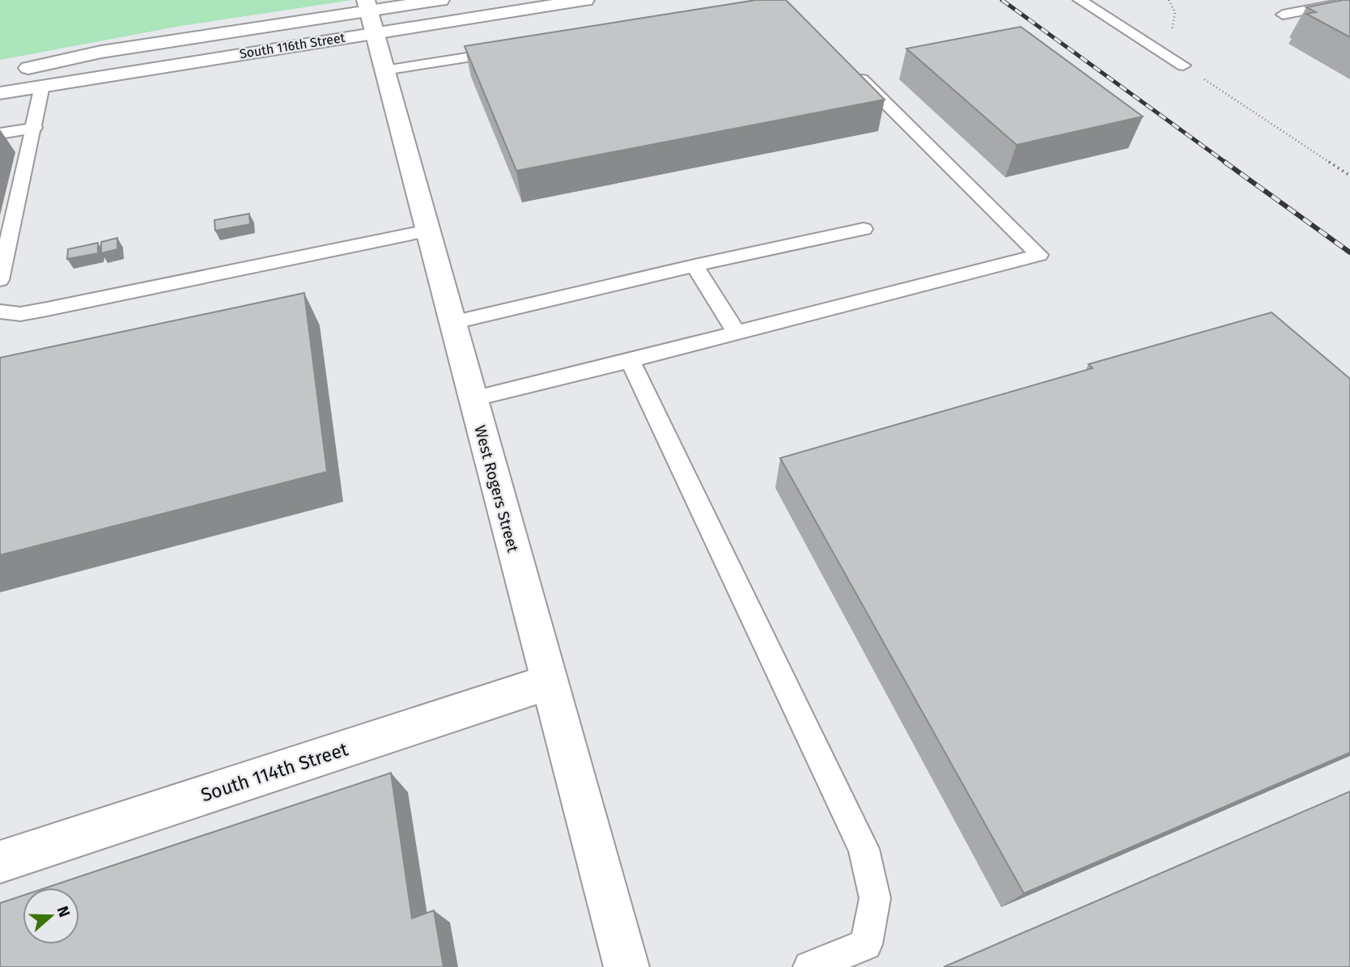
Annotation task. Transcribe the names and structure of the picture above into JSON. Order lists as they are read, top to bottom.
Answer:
{
  "streets": {
    "street": ["South 116th Street", "West Rogers Street", "South 114th Street"]
  },
  "crossings": [
    ["South 116th Street", "West Rogers Street"],
    ["West Rogers Street", "South 114th Street"]
  ],
  "north": "right"
}
